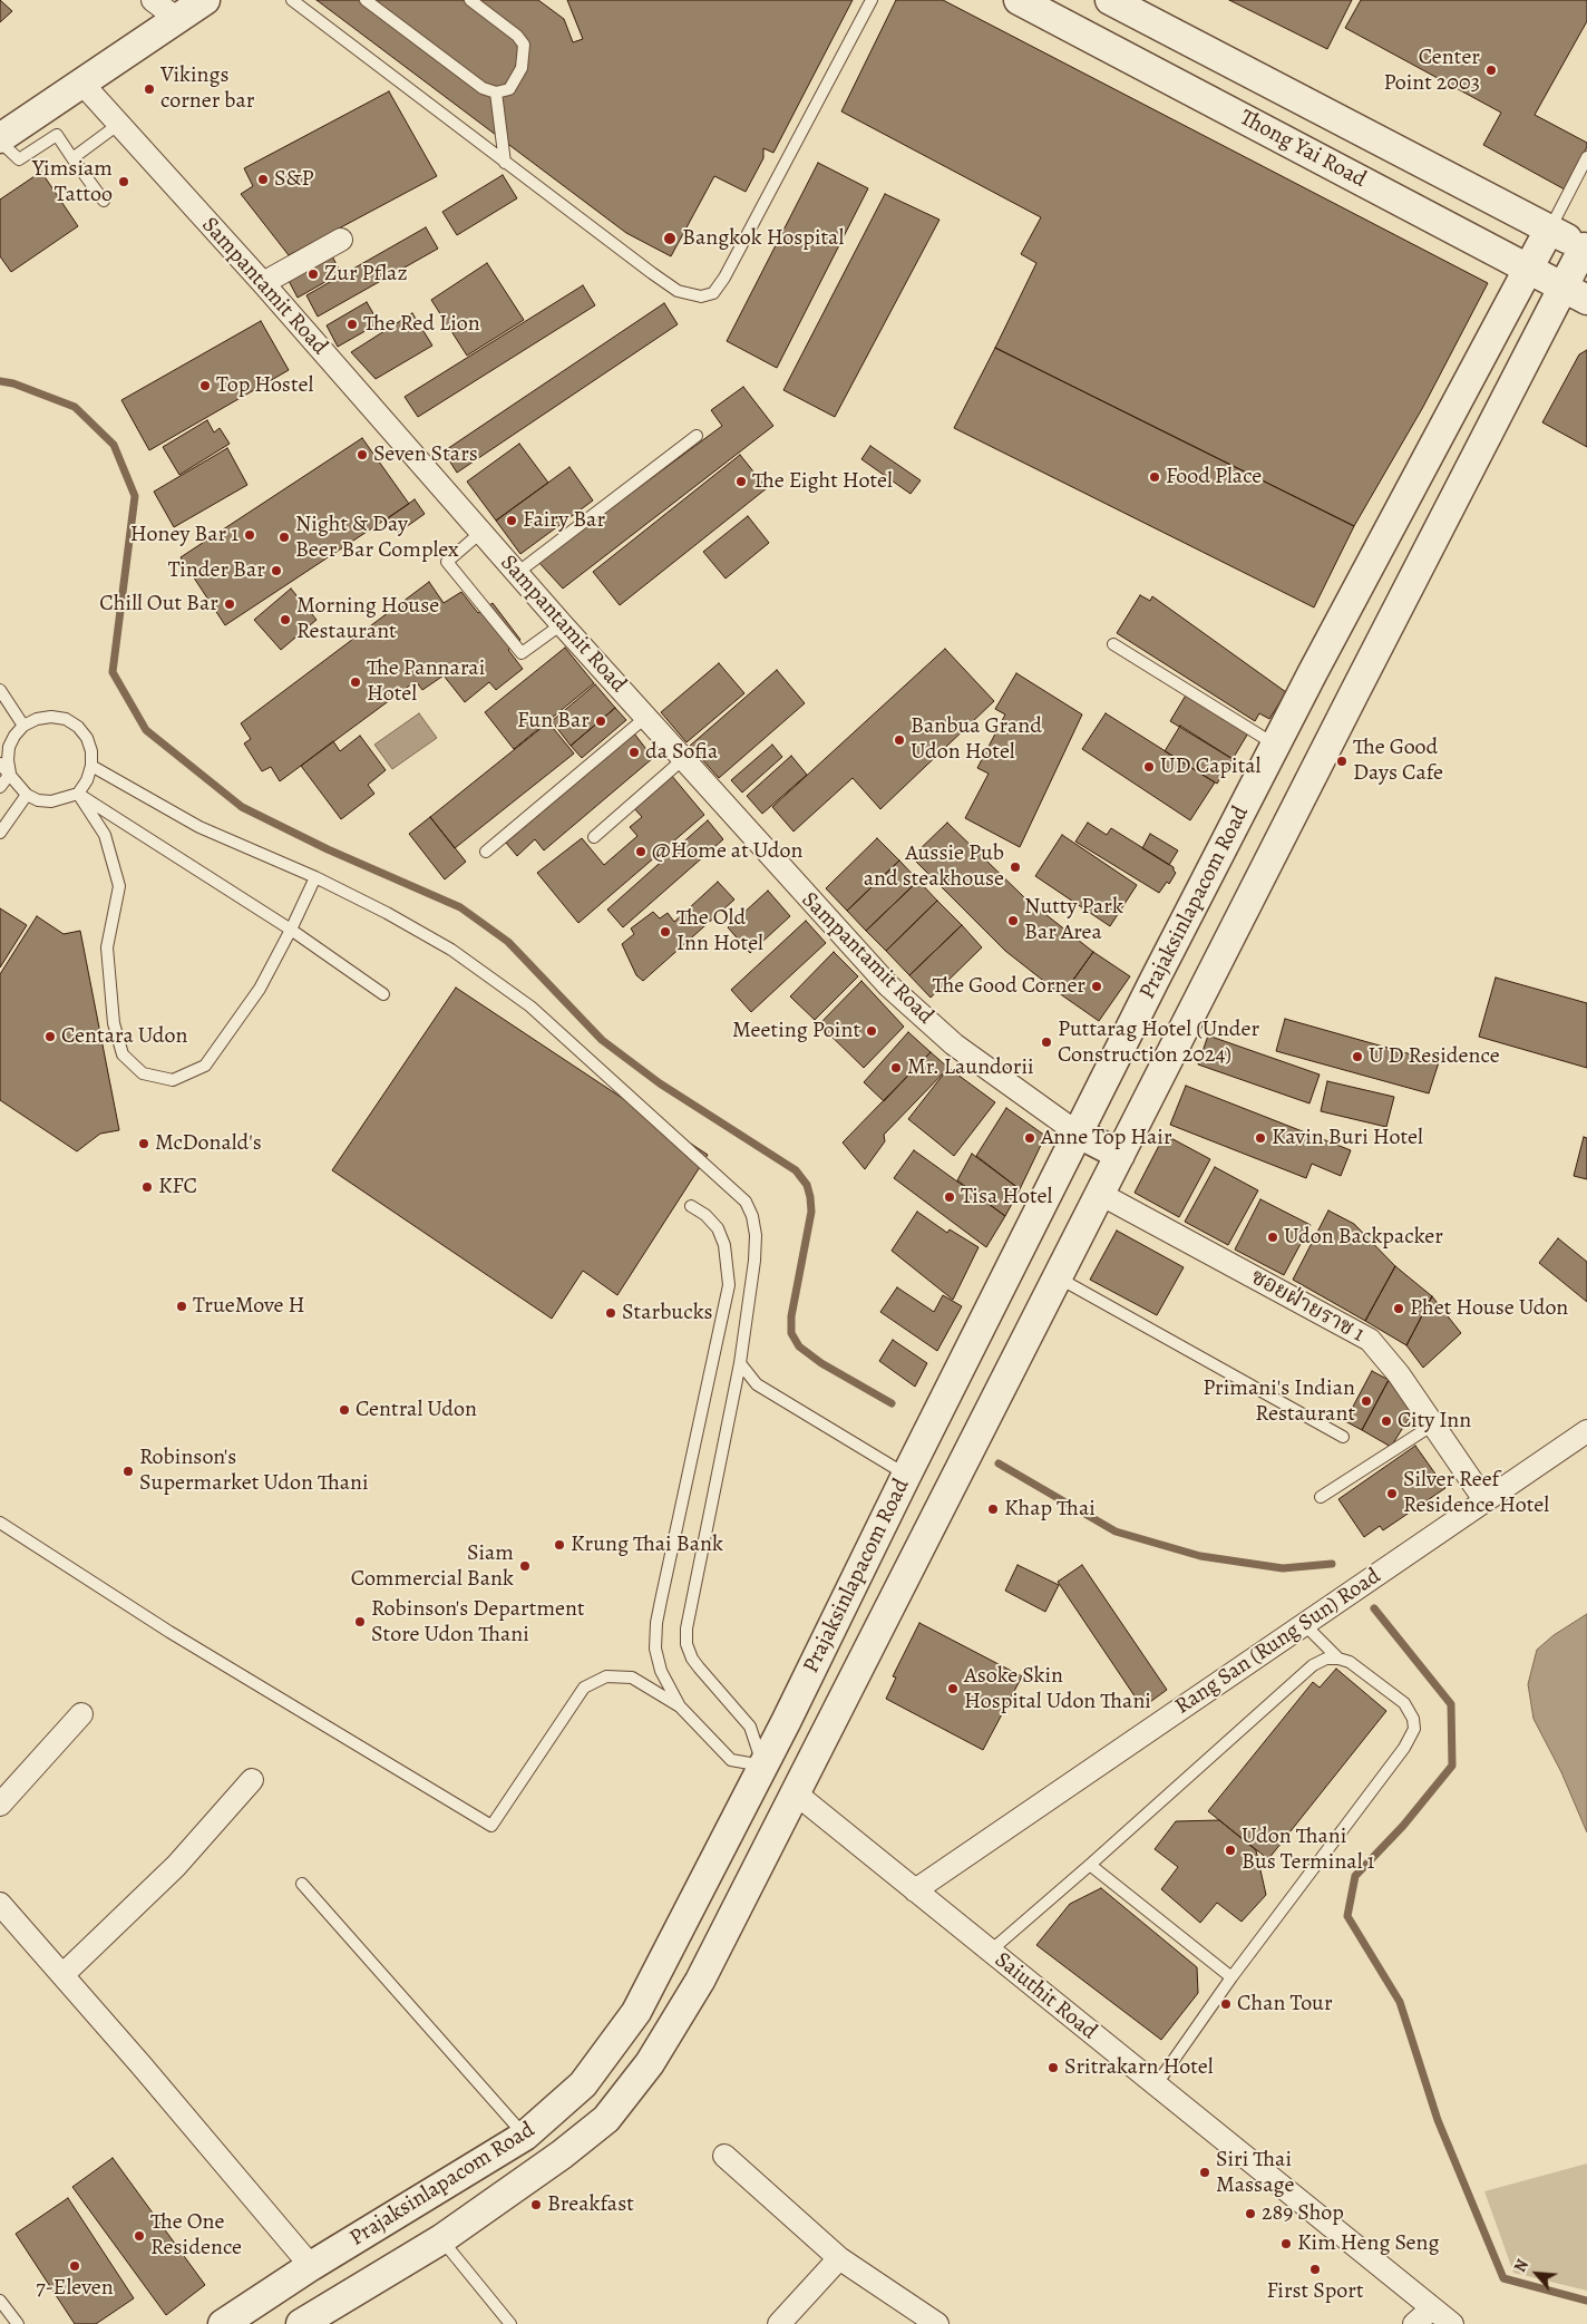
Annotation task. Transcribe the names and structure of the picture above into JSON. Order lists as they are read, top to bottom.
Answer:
{
  "streets": {
    "street": [
      "Thong Yai Road",
      "Sampantamit Road",
      "Prajaksinlapacom Road",
      "ซอยฝ่ายราช 1",
      "Rang San (Rung Sun) Road",
      "Saiuthit Road"
    ]
  },
  "crossings": [
    ["Thong Yai Road", "Prajaksinlapacom Road"],
    ["Sampantamit Road", "Prajaksinlapacom Road"],
    ["Prajaksinlapacom Road", "ซอยฝ่ายราช 1"],
    ["Prajaksinlapacom Road", "Saiuthit Road"],
    ["ซอยฝ่ายราช 1", "Rang San (Rung Sun) Road"],
    ["Rang San (Rung Sun) Road", "Saiuthit Road"]
  ],
  "places": [
    "Center Point 2003",
    "Vikings corner bar",
    "S&P",
    "Yimsiam Tattoo",
    "Bangkok Hospital",
    "Zur Pflaz",
    "The Red Lion",
    "Top Hostel",
    "Seven Stars",
    "Food Place",
    "The Eight Hotel",
    "Fairy Bar",
    "Honey Bar 1",
    "Night & Day Beer Bar Complex",
    "Tinder Bar",
    "Chill Out Bar",
    "Morning House Restaurant",
    "The Pannarai Hotel",
    "Fun Bar",
    "Banbua Grand Udon Hotel",
    "da Sofia",
    "The Good Days Cafe",
    "UD Capital",
    "@Home at Udon",
    "Aussie Pub and steakhouse",
    "Nutty Park Bar Area",
    "The Old Inn Hotel",
    "The Good Corner",
    "Meeting Point",
    "Centara Udon",
    "Puttarag Hotel (Under Construction 2024)",
    "U D Residence",
    "Mr. Laundorii",
    "Anne Top Hair",
    "Kavin Buri Hotel",
    "McDonald's",
    "KFC",
    "Tisa Hotel",
    "Udon Backpacker",
    "TrueMove H",
    "Phet House Udon",
    "Starbucks",
    "Primani's Indian Restaurant",
    "Central Udon",
    "City Inn",
    "Robinson's Supermarket Udon Thani",
    "Silver Reef Residence Hotel",
    "Khap Thai",
    "Krung Thai Bank",
    "Siam Commercial Bank",
    "Robinson's Department Store Udon Thani",
    "Asoke Skin Hospital Udon Thani",
    "Udon Thani Bus Terminal 1",
    "Chan Tour",
    "Sritrakarn Hotel",
    "Siri Thai Massage",
    "Breakfast",
    "289 Shop",
    "The One Residence",
    "Kim Heng Seng",
    "7-Eleven",
    "First Sport"
  ],
  "north": "top left"
}
